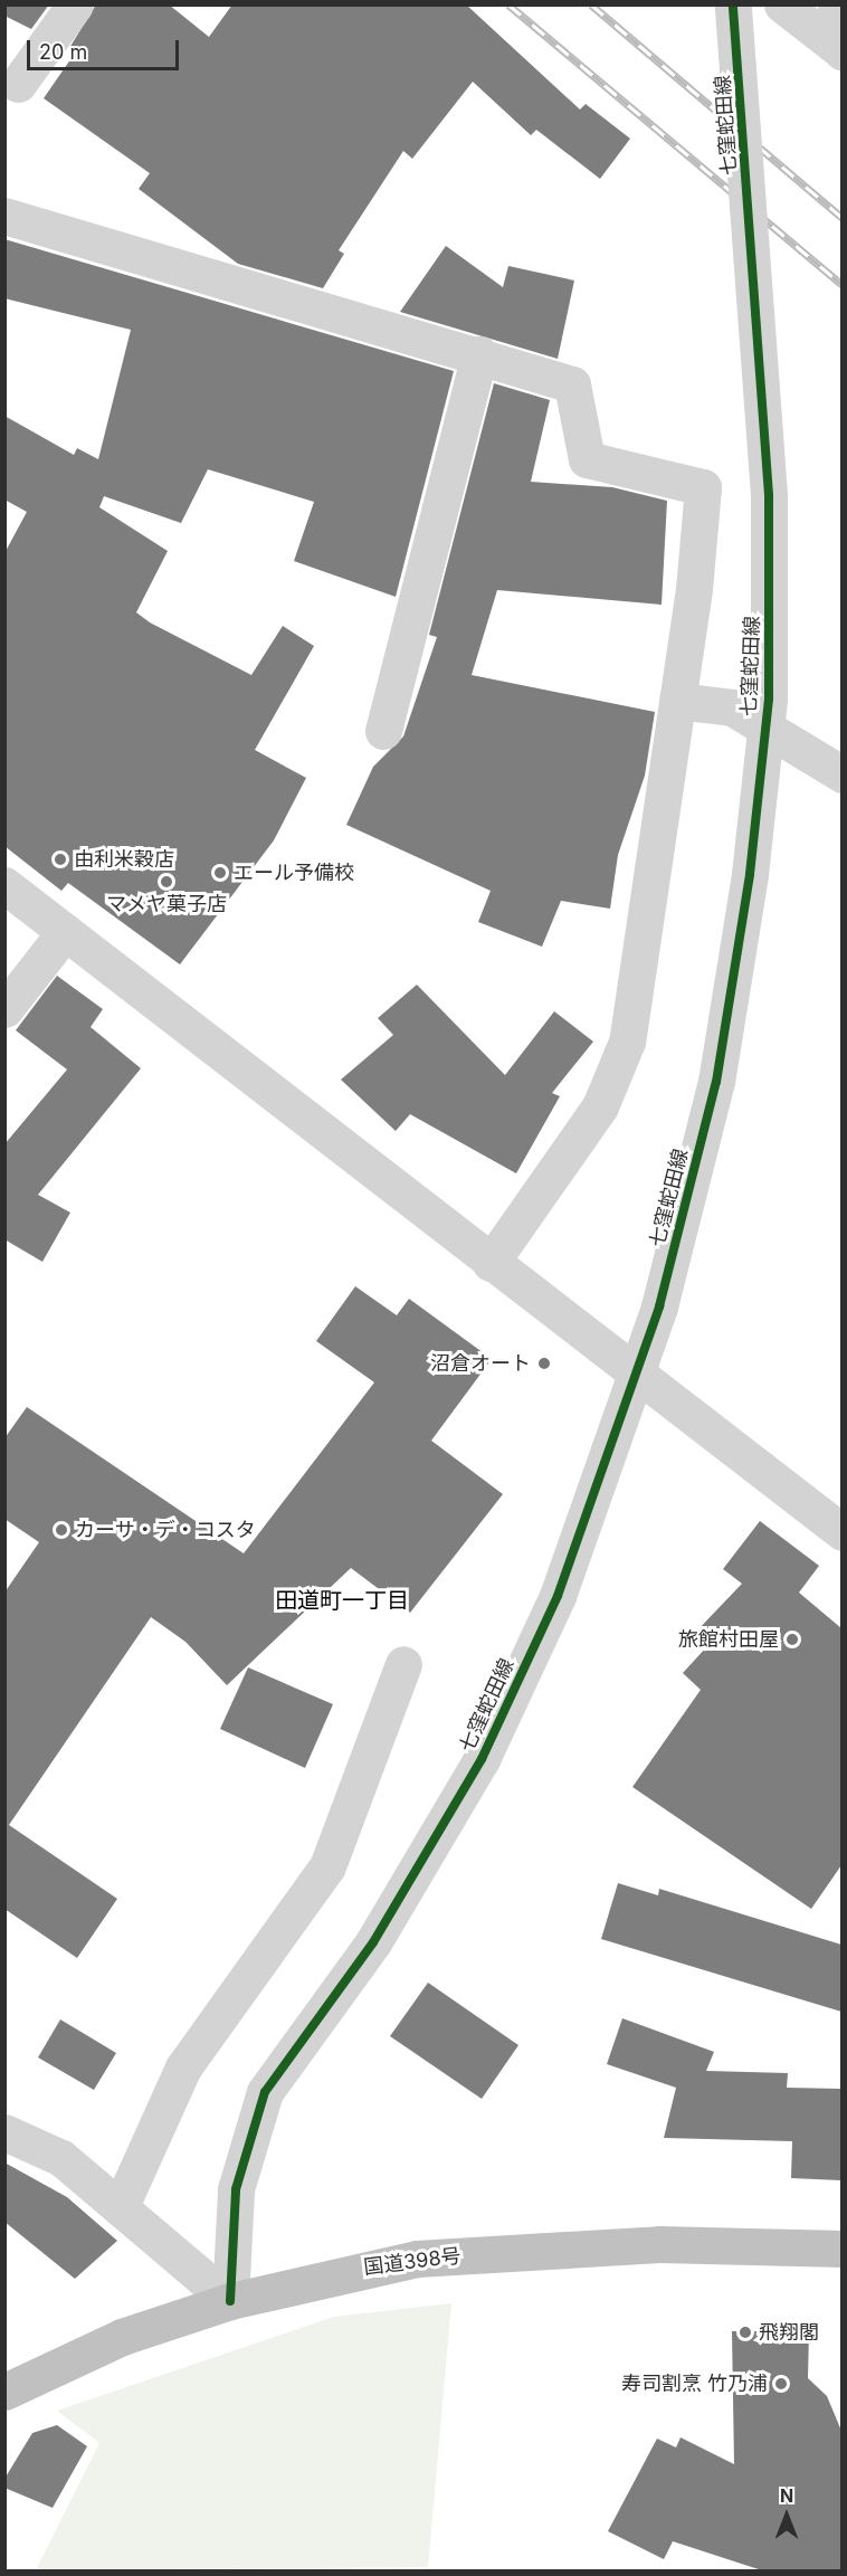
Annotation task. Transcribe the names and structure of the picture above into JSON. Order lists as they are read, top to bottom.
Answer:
{
  "streets": {
    "highway": ["国道398号"],
    "street": ["七窪蛇田線"]
  },
  "crossings": [
    ["七窪蛇田線", "国道398号"]
  ],
  "districts": ["田道町一丁目"],
  "places": [
    "由利米穀店",
    "エール予備校",
    "マメヤ菓子店",
    "沼倉オート",
    "カーサ・デ・コスタ",
    "旅館村田屋",
    "飛翔閣",
    "寿司割烹 竹乃浦"
  ],
  "scale_bar": "20 m",
  "north": "top"
}
